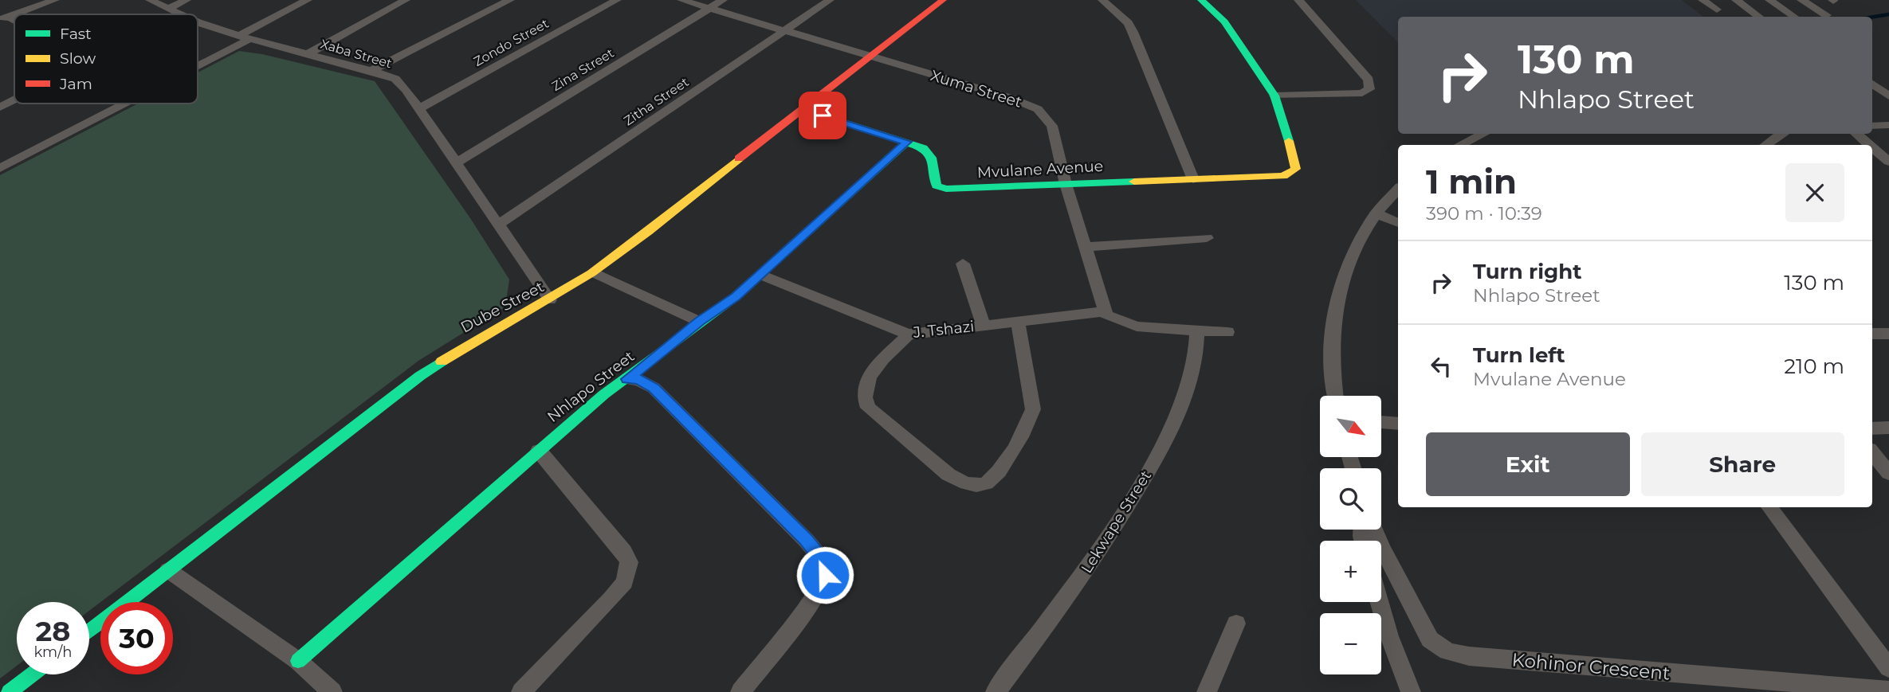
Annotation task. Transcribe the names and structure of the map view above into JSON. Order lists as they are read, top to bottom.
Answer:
{
  "streets": {
    "street": [
      "Zondo Street",
      "Xaba Street",
      "Zina Street",
      "Xuma Street",
      "Zitha Street",
      "Mvulane Avenue",
      "Dube Street",
      "J. Tshazi",
      "Nhlapo Street",
      "Lekwape Street",
      "Kohinor Crescent"
    ]
  },
  "crossings": [
    ["Zondo Street", "Xaba Street"],
    ["Xaba Street", "Zina Street"],
    ["Xaba Street", "Zitha Street"],
    ["Xaba Street", "Dube Street"],
    ["Zina Street", "Xuma Street"],
    ["Xuma Street", "Zitha Street"],
    ["Xuma Street", "Mvulane Avenue"],
    ["Xuma Street", "Dube Street"],
    ["Xuma Street", "J. Tshazi"],
    ["Mvulane Avenue", "Dube Street"],
    ["Mvulane Avenue", "Nhlapo Street"],
    ["J. Tshazi", "Nhlapo Street"]
  ],
  "legend": ["Fast", "Slow", "Jam"],
  "north": "bottom right",
  "page": {
    "turn": ["130 m", "Nhlapo Street"],
    "heading": ["1 min", "390 m · 10:39"],
    "list": [
      {
        "name": "Turn right",
        "note": "Nhlapo Street",
        "value": "130 m"
      },
      {
        "name": "Turn left",
        "note": "Mvulane Avenue",
        "value": "210 m"
      }
    ],
    "map_buttons": ["+", "−"],
    "buttons": ["Exit", "Share"],
    "speed": "28 km/h",
    "limit": "30"
  }
}
